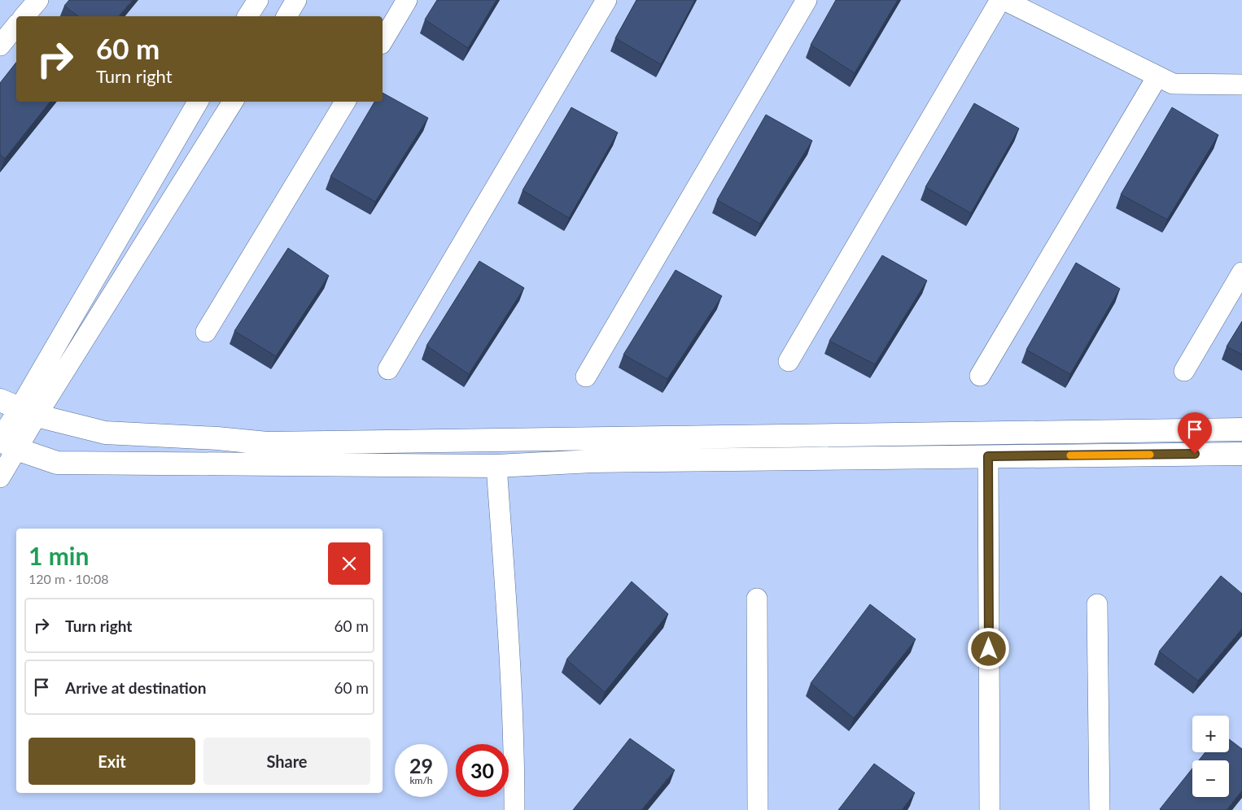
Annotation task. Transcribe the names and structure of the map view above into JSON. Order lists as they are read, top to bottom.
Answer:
{
  "page": {
    "turn": ["60 m", "Turn right"],
    "heading": ["1 min", "120 m · 10:08"],
    "list": [
      {
        "name": "Turn right",
        "value": "60 m"
      },
      {
        "name": "Arrive at destination",
        "value": "60 m"
      }
    ],
    "map_buttons": ["+", "−"],
    "buttons": ["Exit", "Share"],
    "speed": "29 km/h",
    "limit": "30"
  }
}
